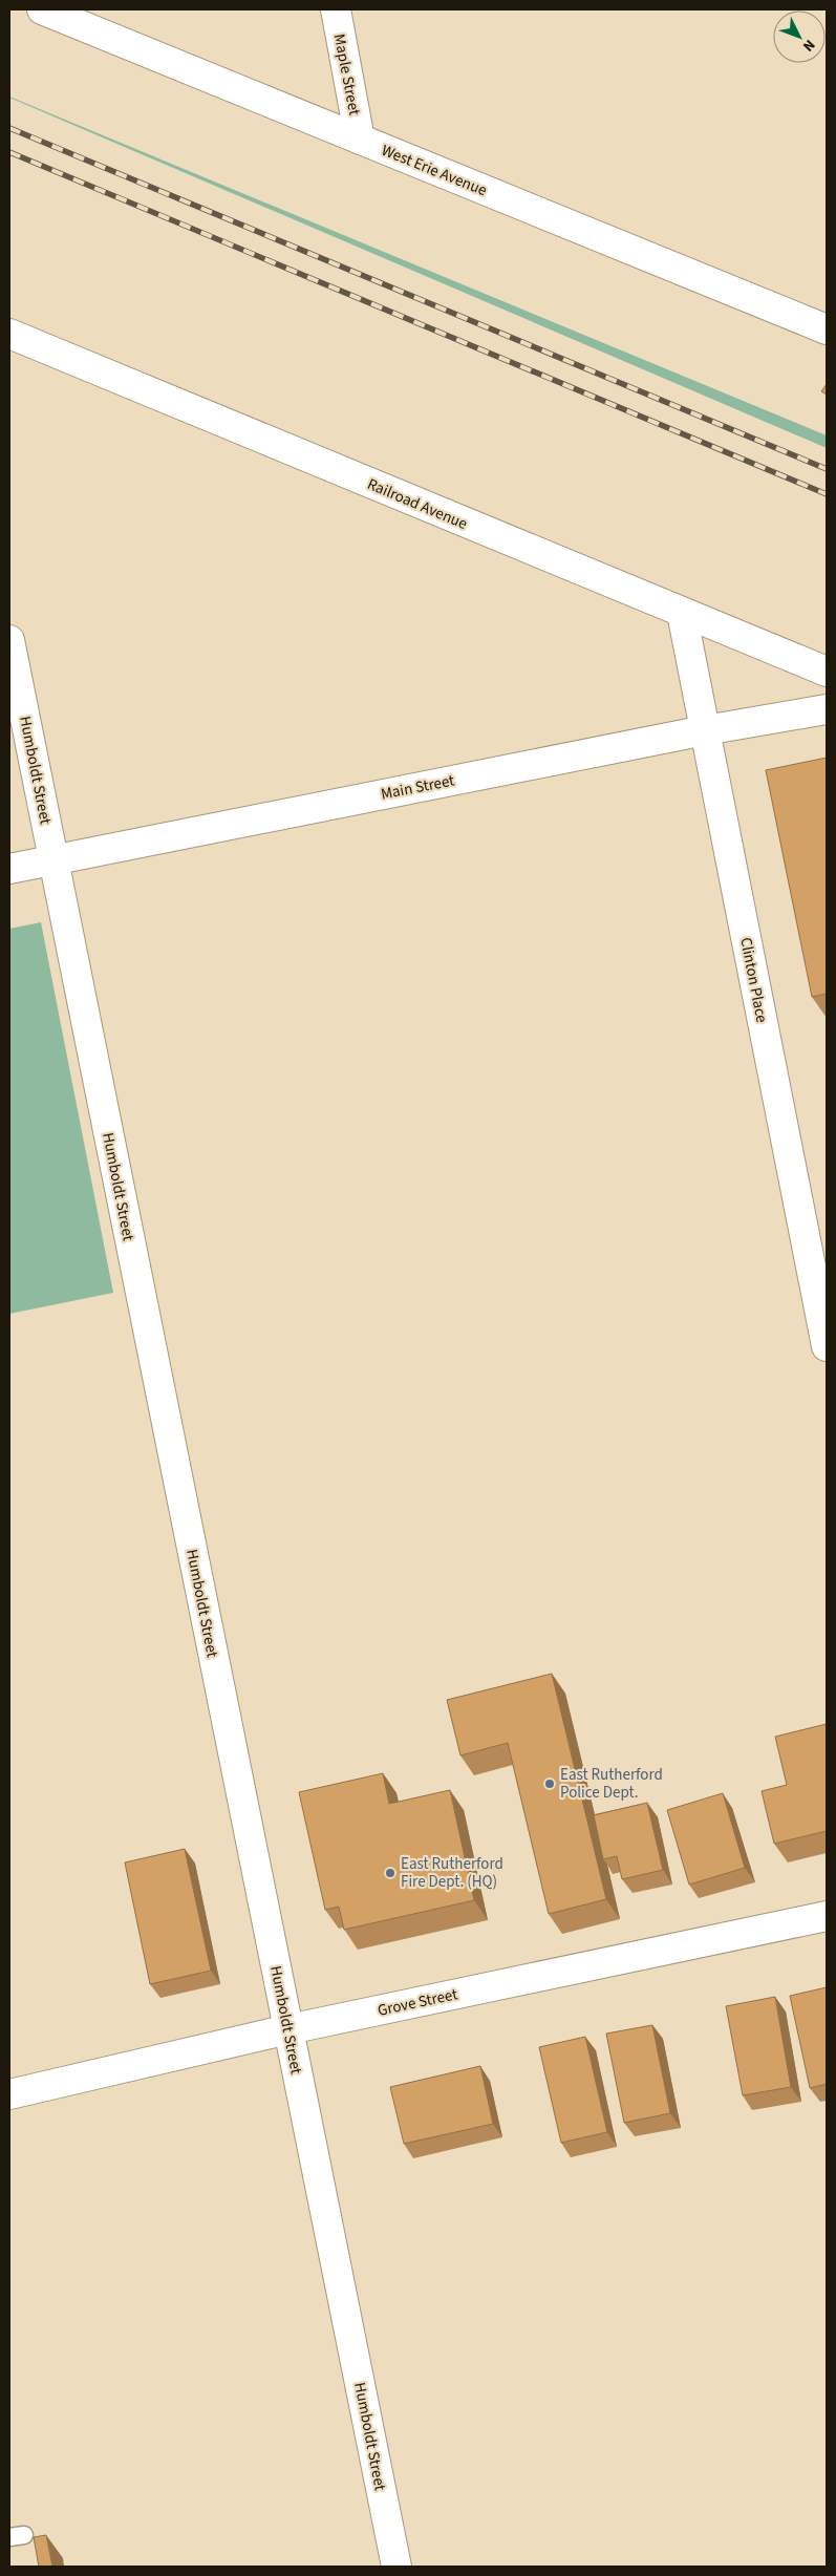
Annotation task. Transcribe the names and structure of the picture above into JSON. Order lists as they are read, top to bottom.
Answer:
{
  "streets": {
    "street": [
      "Maple Street",
      "West Erie Avenue",
      "Railroad Avenue",
      "Humboldt Street",
      "Main Street",
      "Clinton Place",
      "Grove Street"
    ]
  },
  "crossings": [
    ["Maple Street", "West Erie Avenue"],
    ["Railroad Avenue", "Clinton Place"],
    ["Humboldt Street", "Main Street"],
    ["Humboldt Street", "Grove Street"],
    ["Main Street", "Clinton Place"]
  ],
  "places": ["East Rutherford Police Dept.", "East Rutherford Fire Dept. (HQ)"],
  "north": "bottom right"
}
